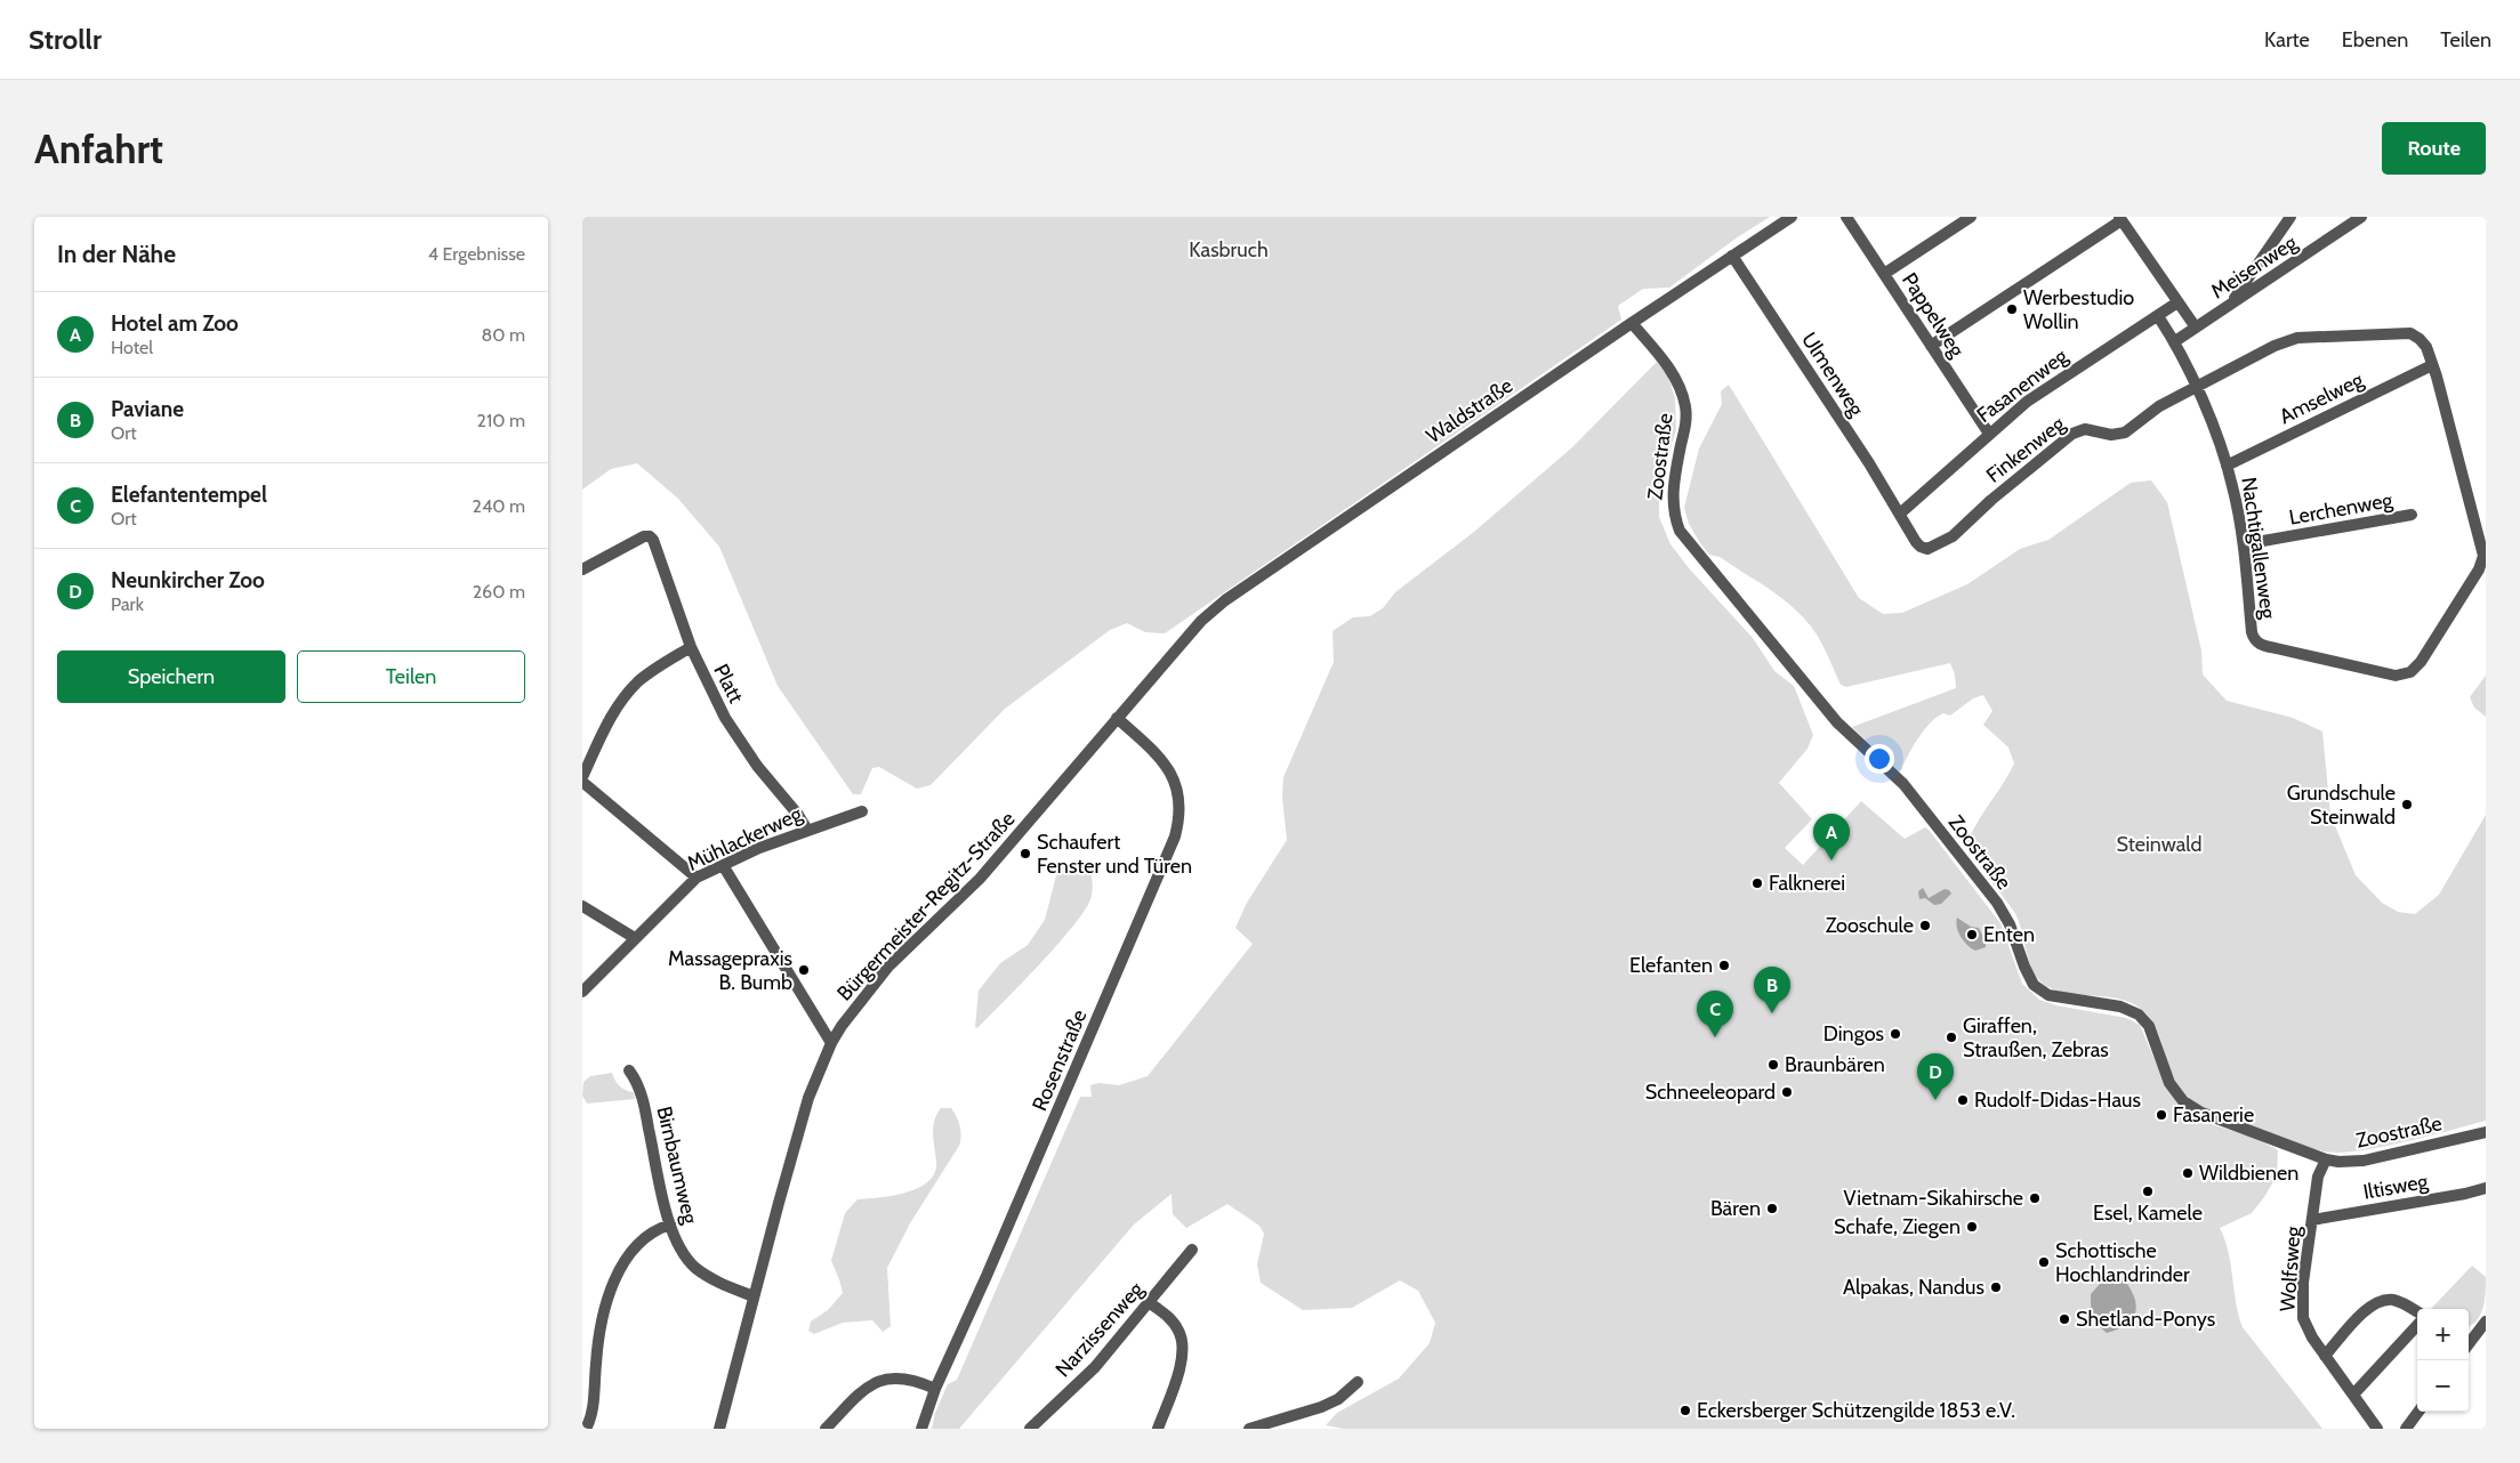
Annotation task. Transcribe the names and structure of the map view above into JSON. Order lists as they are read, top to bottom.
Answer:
{
  "streets": {
    "street": [
      "Meisenweg",
      "Pappelweg",
      "Ulmenweg",
      "Fasanenweg",
      "Amselweg",
      "Waldstraße",
      "Finkenweg",
      "Zoostraße",
      "Lerchenweg",
      "Nachtigallenweg",
      "Platt",
      "Mühlackerweg",
      "Bürgermeister-Regitz-Straße",
      "Rosenstraße",
      "Birnbaumweg",
      "Iltisweg",
      "Wolfsweg",
      "Narzissenweg"
    ]
  },
  "crossings": [
    ["Meisenweg", "Nachtigallenweg"],
    ["Pappelweg", "Fasanenweg"],
    ["Ulmenweg", "Fasanenweg"],
    ["Ulmenweg", "Waldstraße"],
    ["Ulmenweg", "Finkenweg"],
    ["Fasanenweg", "Finkenweg"],
    ["Fasanenweg", "Nachtigallenweg"],
    ["Amselweg", "Nachtigallenweg"],
    ["Waldstraße", "Zoostraße"],
    ["Waldstraße", "Bürgermeister-Regitz-Straße"],
    ["Finkenweg", "Nachtigallenweg"],
    ["Zoostraße", "Wolfsweg"],
    ["Lerchenweg", "Nachtigallenweg"],
    ["Platt", "Mühlackerweg"],
    ["Bürgermeister-Regitz-Straße", "Rosenstraße"],
    ["Bürgermeister-Regitz-Straße", "Birnbaumweg"],
    ["Iltisweg", "Wolfsweg"]
  ],
  "parks": ["Kasbruch", "Steinwald"],
  "places": [
    "Werbestudio Wollin",
    "Grundschule Steinwald",
    "Schaufert Fenster und Türen",
    "Falknerei",
    "Zooschule",
    "Enten",
    "Elefanten",
    "Massagepraxis B. Bumb",
    "Dingos",
    "Giraffen, Straußen, Zebras",
    "Braunbären",
    "Schneeleopard",
    "Rudolf-Didas-Haus",
    "Fasanerie",
    "Wildbienen",
    "Esel, Kamele",
    "Vietnam-Sikahirsche",
    "Bären",
    "Schafe, Ziegen",
    "Schottische Hochlandrinder",
    "Alpakas, Nandus",
    "Shetland-Ponys",
    "Eckersberger Schützengilde 1853 e.V."
  ],
  "page": {
    "header": "Strollr",
    "nav": ["Karte", "Ebenen", "Teilen"],
    "buttons": [
      "Route",
      ["Speichern", "Teilen"]
    ],
    "title": "Anfahrt",
    "heading": ["In der Nähe", "4 Ergebnisse"],
    "list": [
      {
        "mark": "A",
        "name": "Hotel am Zoo",
        "note": "Hotel",
        "value": "80 m"
      },
      {
        "mark": "B",
        "name": "Paviane",
        "note": "Ort",
        "value": "210 m"
      },
      {
        "mark": "C",
        "name": "Elefantentempel",
        "note": "Ort",
        "value": "240 m"
      },
      {
        "mark": "D",
        "name": "Neunkircher Zoo",
        "note": "Park",
        "value": "260 m"
      }
    ],
    "pins": [
      "A",
      "B",
      "C",
      "D"
    ],
    "map_buttons": ["+", "−"]
  }
}
